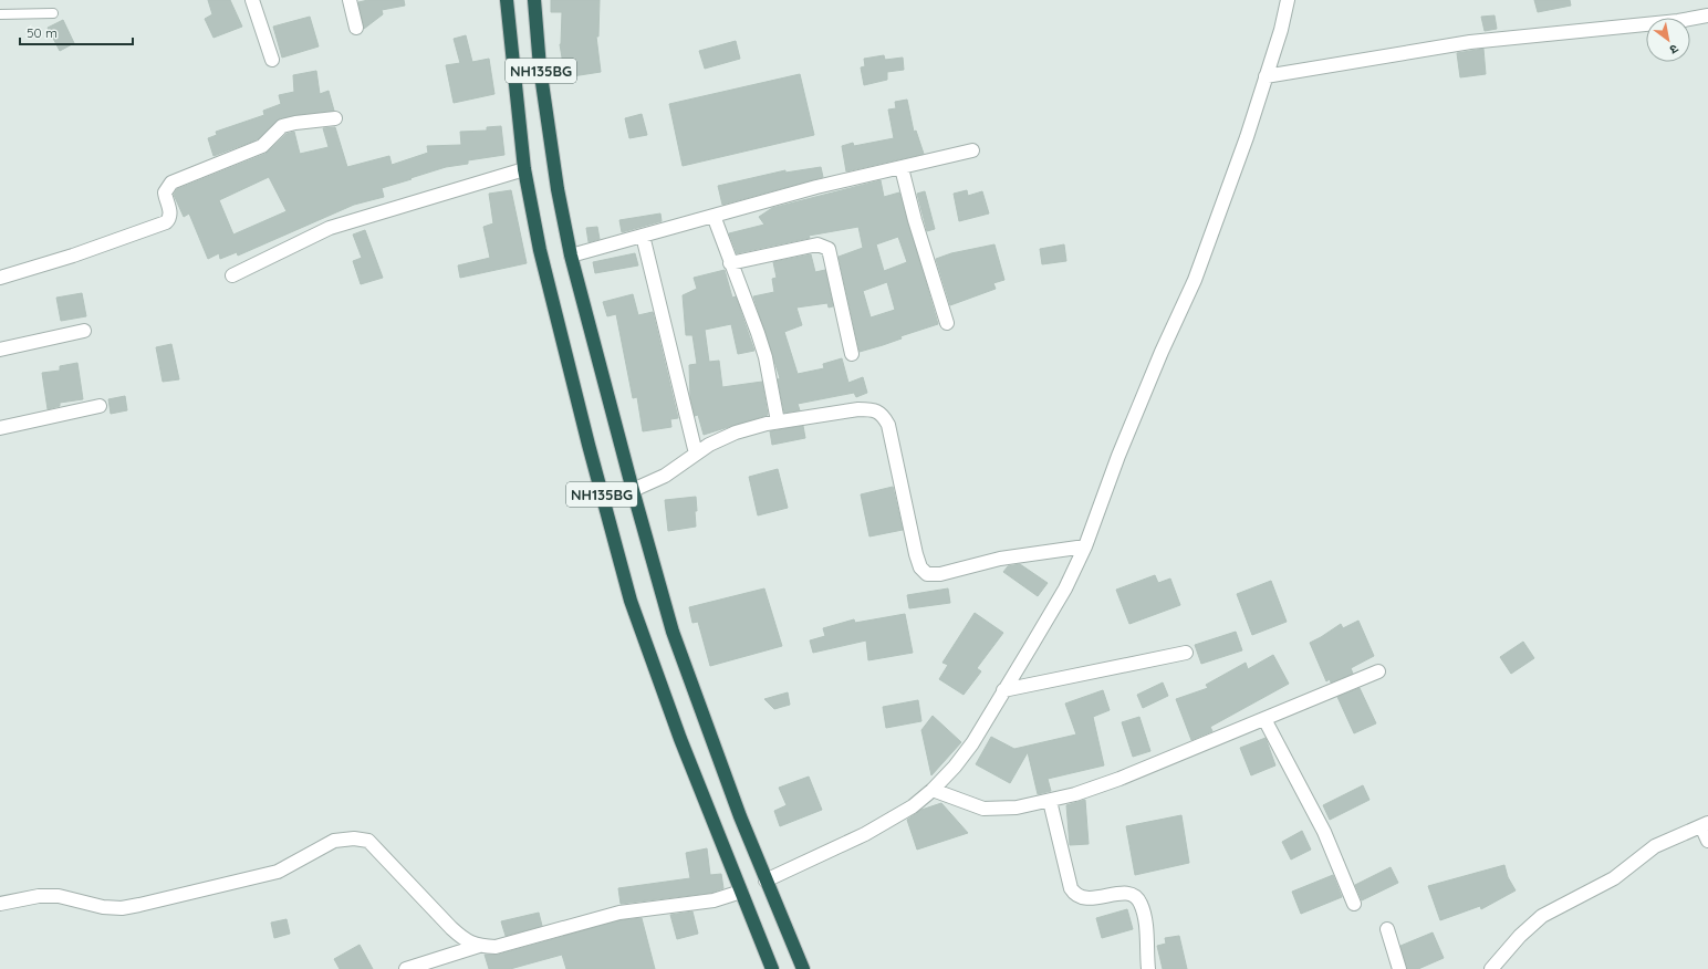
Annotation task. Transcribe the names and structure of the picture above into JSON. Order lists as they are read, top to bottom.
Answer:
{
  "streets": {
    "highway": ["NH135BG"]
  },
  "scale_bar": "50 m",
  "north": "bottom right"
}
